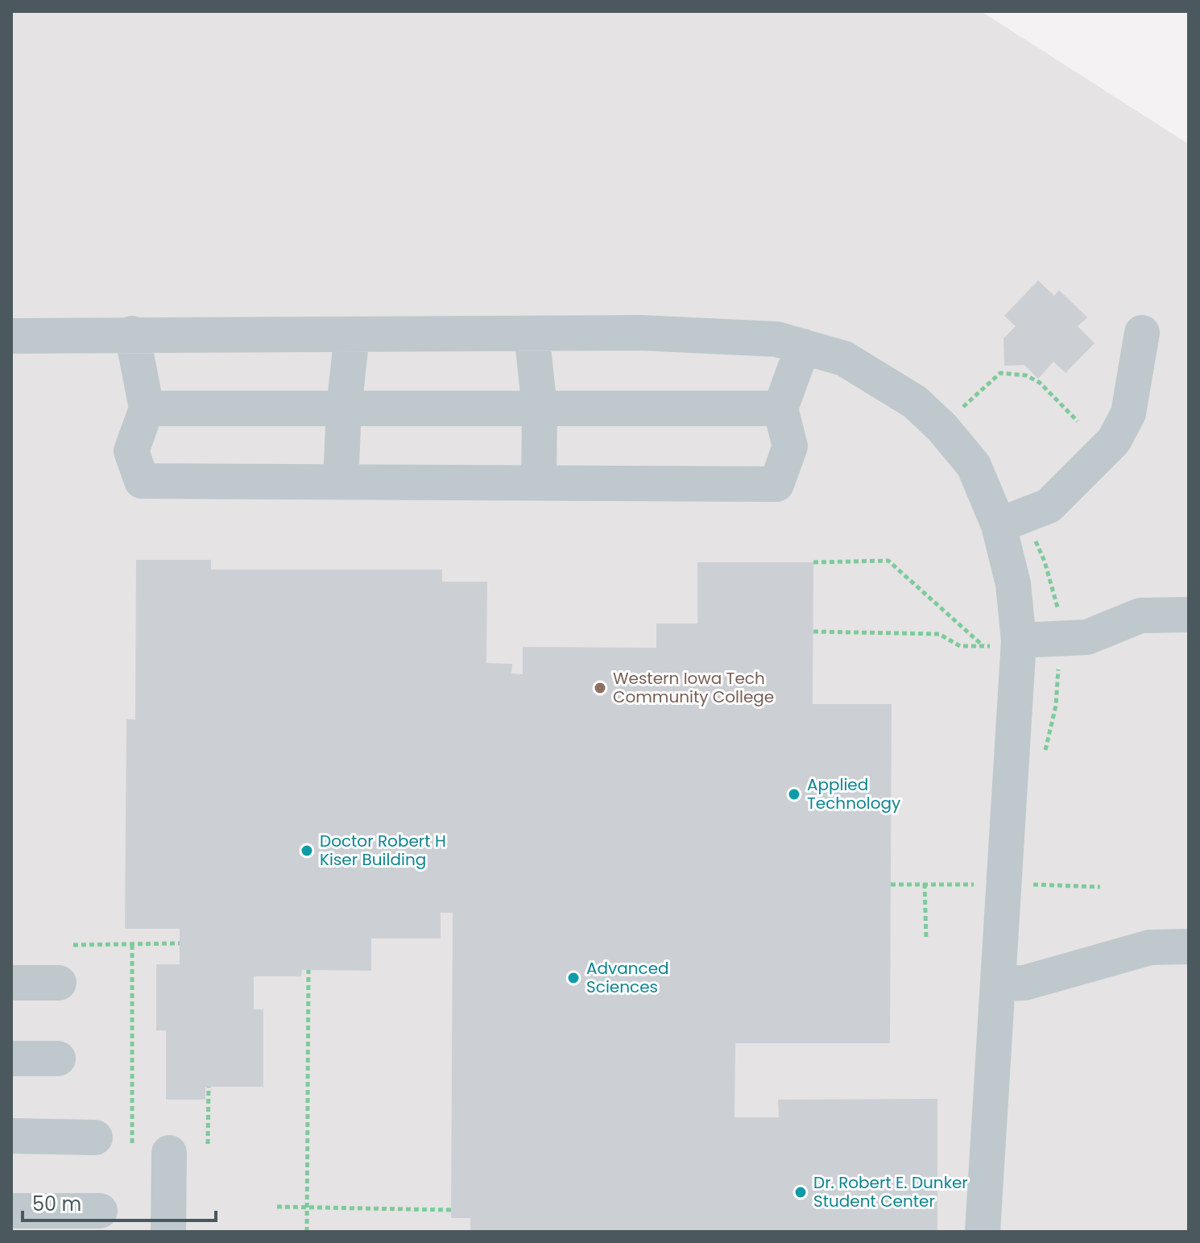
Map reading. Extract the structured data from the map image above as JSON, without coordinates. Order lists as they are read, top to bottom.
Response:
{
  "places": [
    "Western Iowa Tech Community College",
    "Applied Technology",
    "Doctor Robert H Kiser Building",
    "Advanced Sciences",
    "Dr. Robert E. Dunker Student Center"
  ],
  "scale_bar": "50 m"
}
